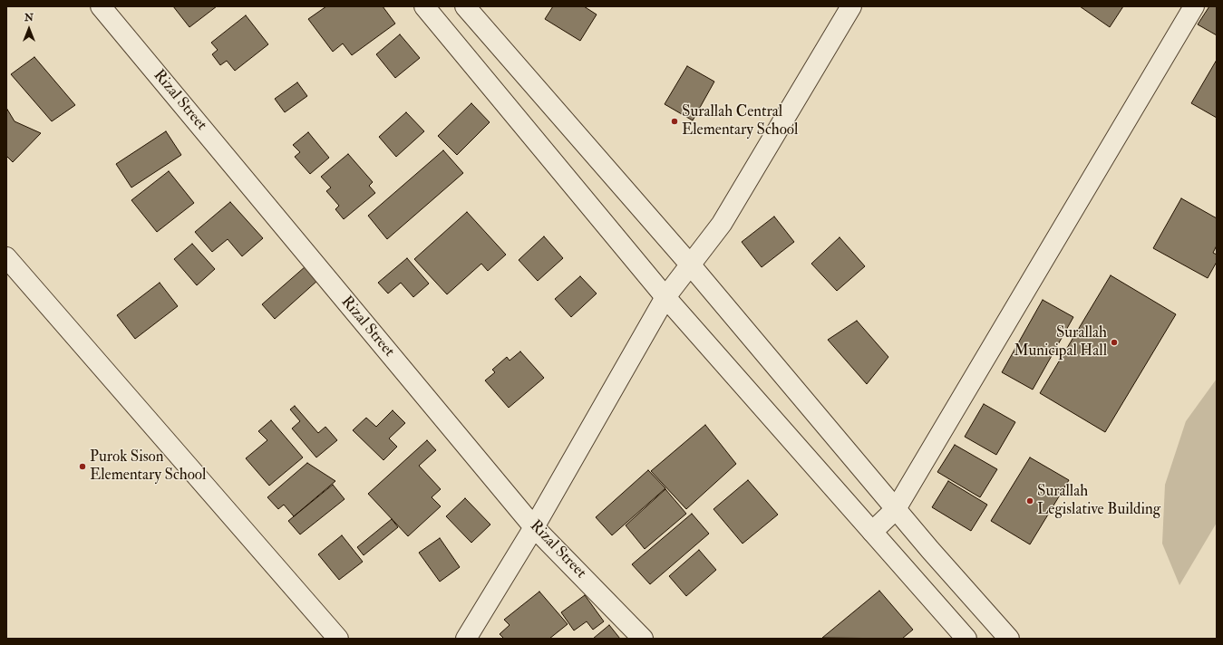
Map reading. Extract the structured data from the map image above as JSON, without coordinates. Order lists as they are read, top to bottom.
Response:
{
  "streets": {
    "street": ["Rizal Street"]
  },
  "places": [
    "Surallah Central Elementary School",
    "Surallah Municipal Hall",
    "Purok Sison Elementary School",
    "Surallah Legislative Building"
  ],
  "north": "top"
}
